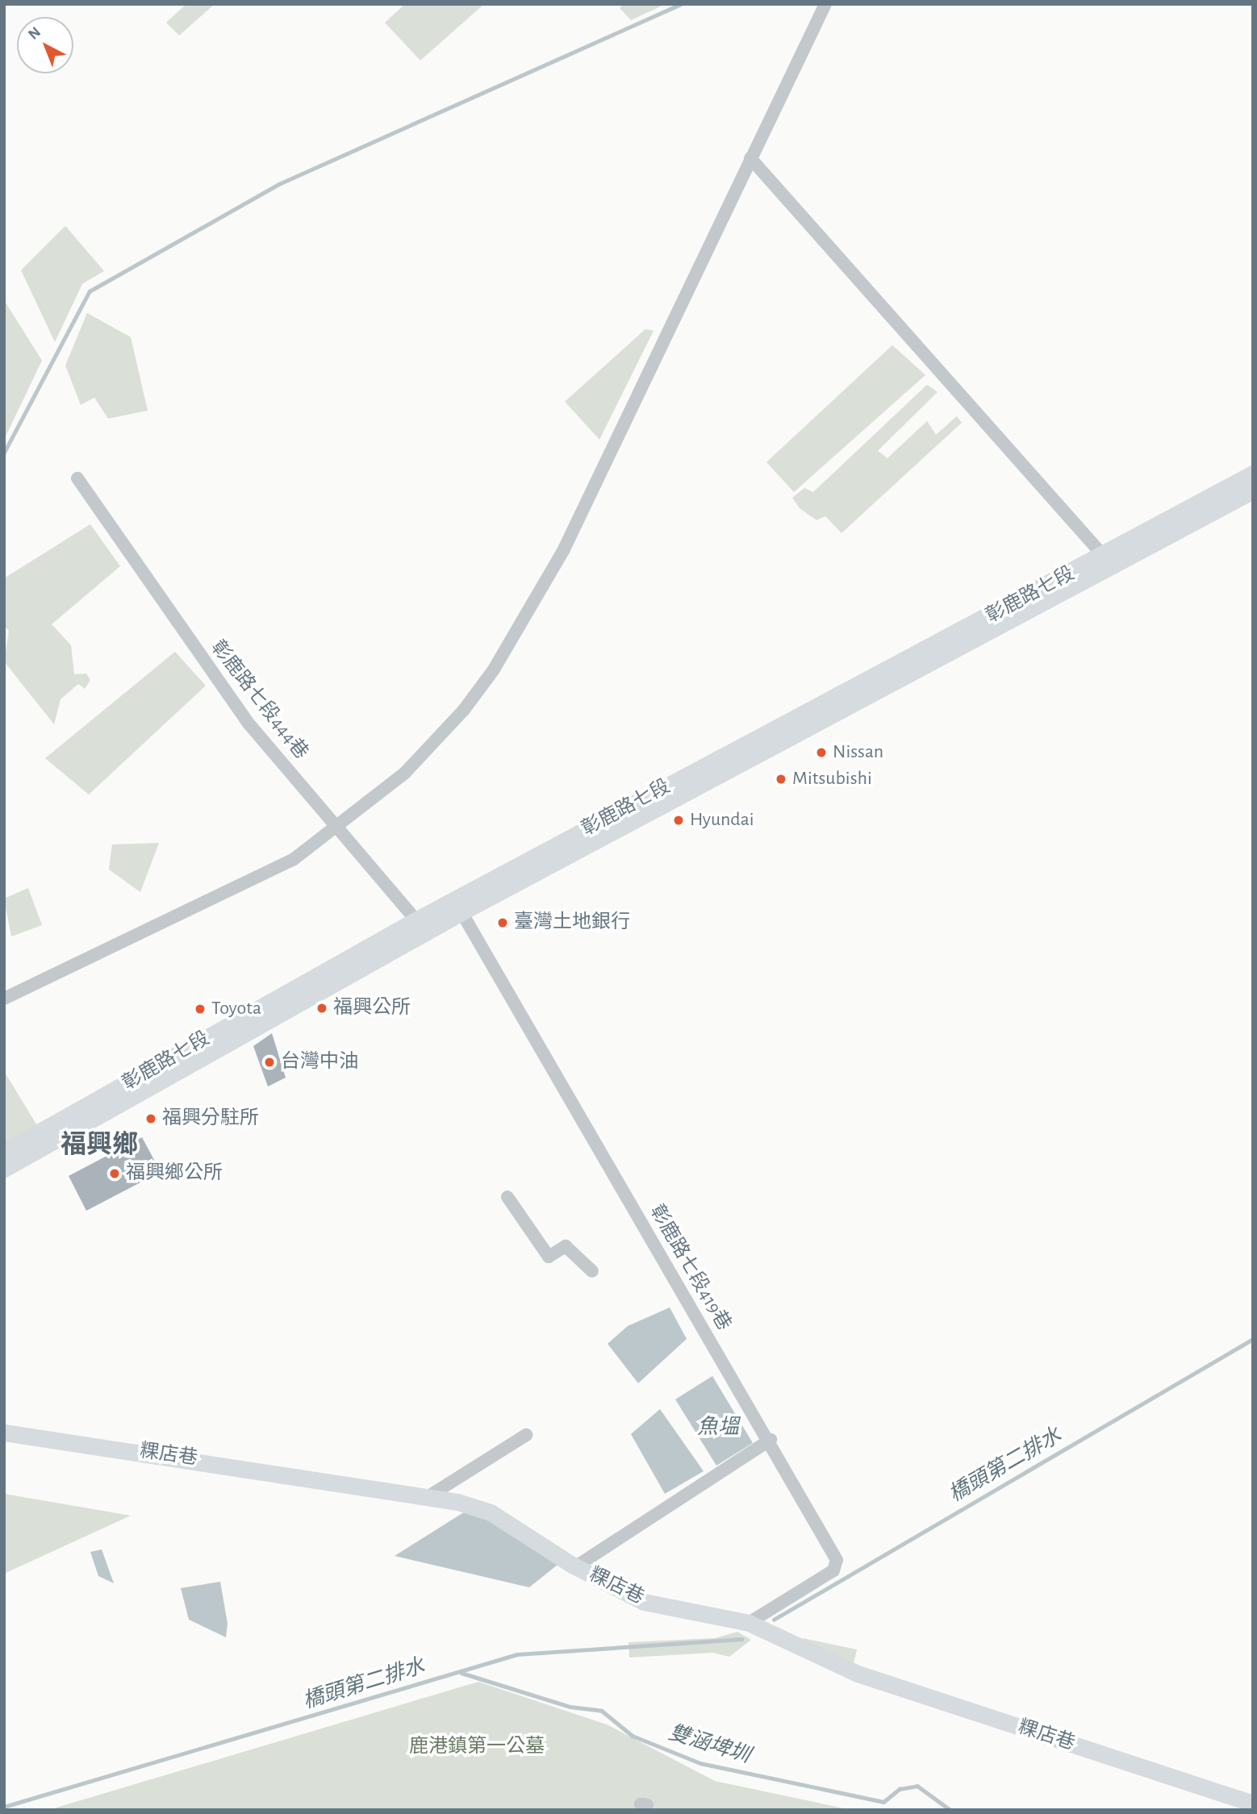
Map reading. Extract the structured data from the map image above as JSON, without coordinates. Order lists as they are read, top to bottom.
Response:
{
  "streets": {
    "main road": ["彰鹿路七段", "粿店巷"],
    "street": ["彰鹿路七段444巷", "彰鹿路七段419巷"]
  },
  "crossings": [
    ["彰鹿路七段", "彰鹿路七段444巷"],
    ["彰鹿路七段", "彰鹿路七段419巷"],
    ["彰鹿路七段419巷", "粿店巷"]
  ],
  "districts": ["福興鄉"],
  "water": ["魚塭", "橋頭第二排水", "雙涵埤圳"],
  "parks": ["鹿港鎮第一公墓"],
  "places": [
    "Nissan",
    "Mitsubishi",
    "Hyundai",
    "臺灣土地銀行",
    "福興公所",
    "Toyota",
    "台灣中油",
    "福興分駐所",
    "福興鄉公所"
  ],
  "north": "top left"
}
